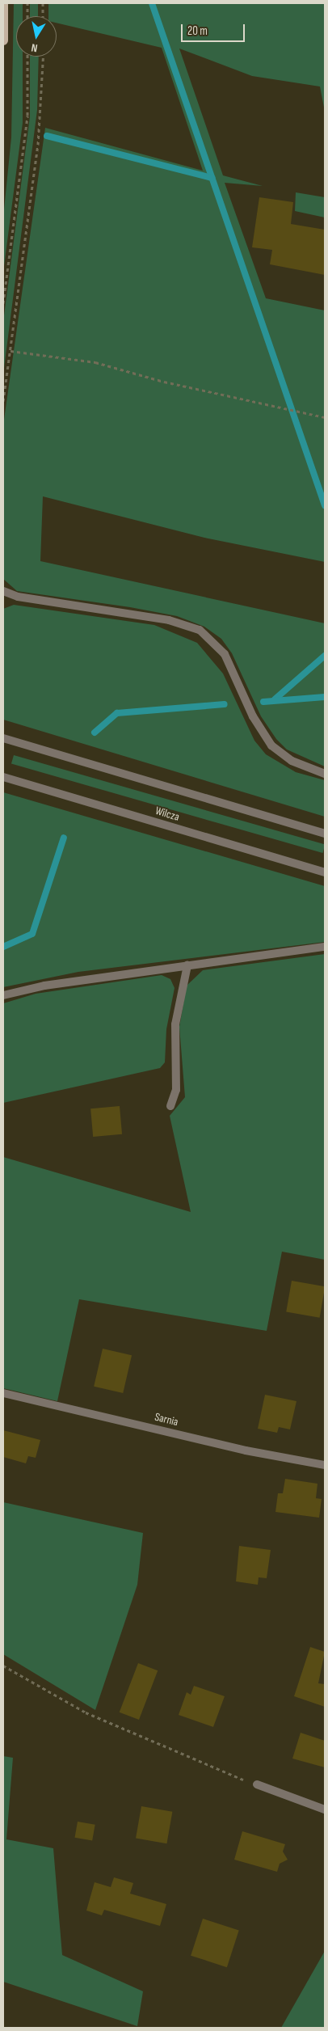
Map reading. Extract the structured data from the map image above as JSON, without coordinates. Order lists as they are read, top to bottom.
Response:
{
  "streets": {
    "street": ["Wilcza", "Sarnia"]
  },
  "scale_bar": "20 m",
  "north": "bottom"
}
